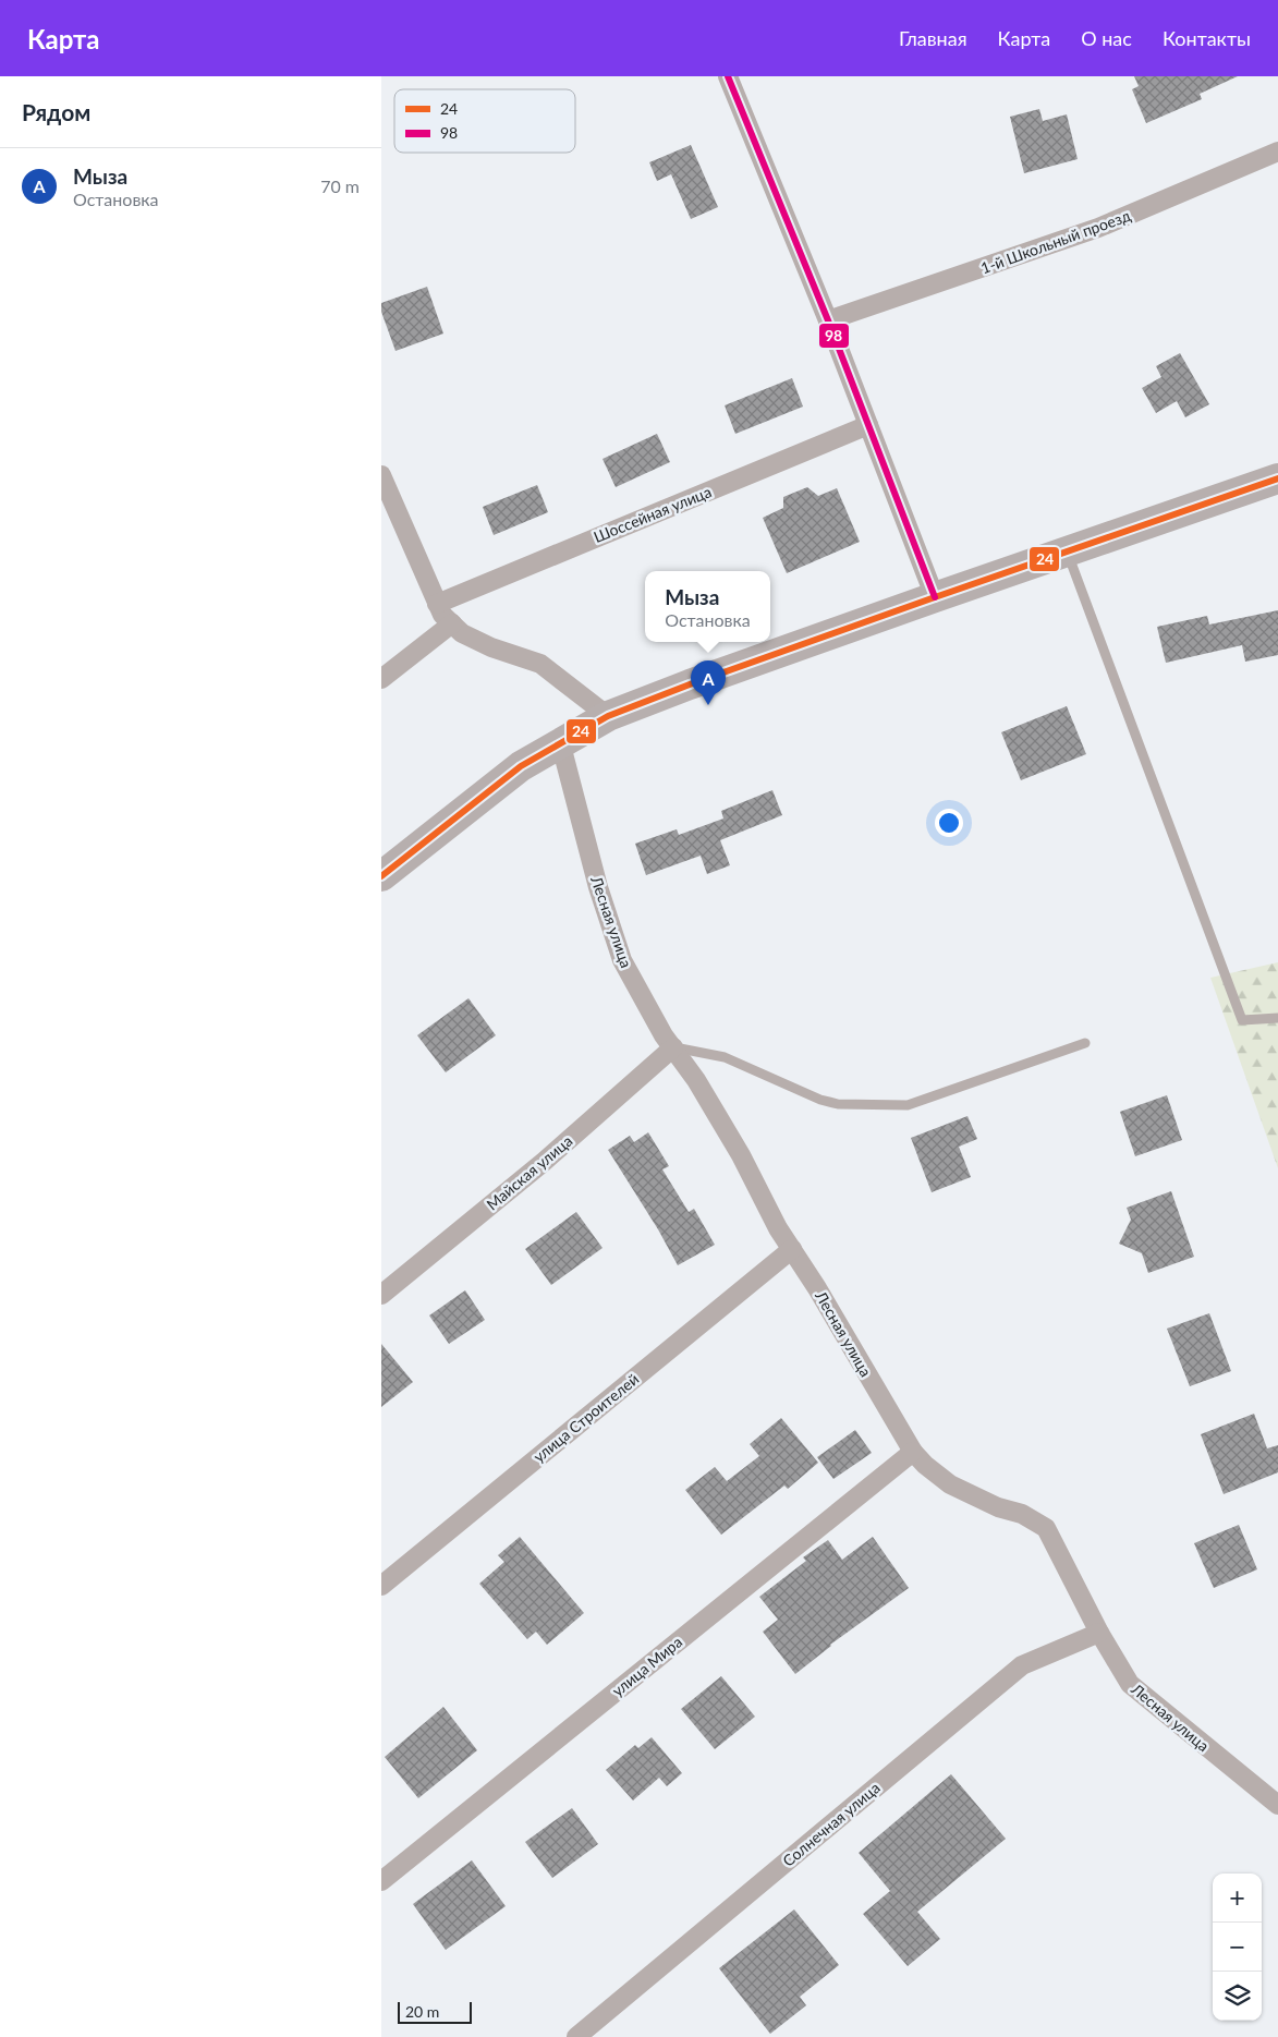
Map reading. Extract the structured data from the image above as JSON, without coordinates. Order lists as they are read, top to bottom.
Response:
{
  "streets": {
    "street": [
      "1-й Школьный проезд",
      "Шоссейная улица",
      "Лесная улица",
      "Майская улица",
      "улица Строителей",
      "улица Мира",
      "Солнечная улица"
    ]
  },
  "crossings": [
    ["Лесная улица", "Майская улица"],
    ["Лесная улица", "улица Строителей"],
    ["Лесная улица", "улица Мира"],
    ["Лесная улица", "Солнечная улица"]
  ],
  "lines": ["transit line 98", "transit line 24"],
  "legend": ["24", "98"],
  "scale_bar": "20 m",
  "page": {
    "header": "Карта",
    "nav": [
      "Главная",
      "Карта",
      "О нас",
      "Контакты"
    ],
    "heading": "Рядом",
    "list": [
      {
        "mark": "A",
        "name": "Мыза",
        "note": "Остановка",
        "value": "70 m"
      }
    ],
    "popup": ["Мыза", "Остановка"],
    "pins": "A",
    "map_buttons": ["+", "−"],
    "scale": "20 m"
  }
}
